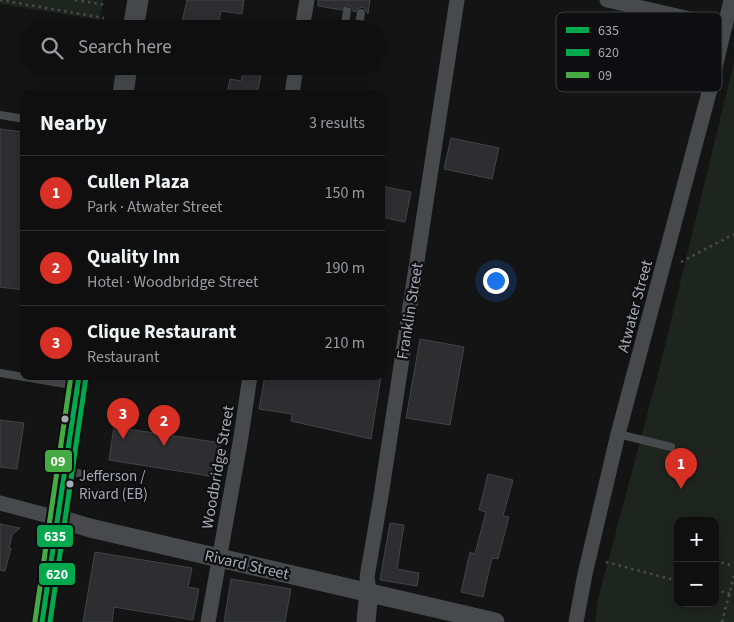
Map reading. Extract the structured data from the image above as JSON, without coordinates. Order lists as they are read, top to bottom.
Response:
{
  "streets": {
    "street": [
      "Atwater Street",
      "Franklin Street",
      "Woodbridge Street",
      "Rivard Street"
    ]
  },
  "crossings": [
    ["Franklin Street", "Rivard Street"],
    ["Woodbridge Street", "Rivard Street"]
  ],
  "places": ["Jefferson / Rivard (EB)"],
  "lines": ["transit line 635", "transit line 620", "transit line 09"],
  "legend": ["635", "620", "09"],
  "page": {
    "search": "Search here",
    "heading": ["Nearby", "3 results"],
    "list": [
      {
        "mark": "1",
        "name": "Cullen Plaza",
        "note": "Park · Atwater Street",
        "value": "150 m"
      },
      {
        "mark": "2",
        "name": "Quality Inn",
        "note": "Hotel · Woodbridge Street",
        "value": "190 m"
      },
      {
        "mark": "3",
        "name": "Clique Restaurant",
        "note": "Restaurant",
        "value": "210 m"
      }
    ],
    "pins": ["3", "2", "1"],
    "map_buttons": ["+", "−"]
  }
}
